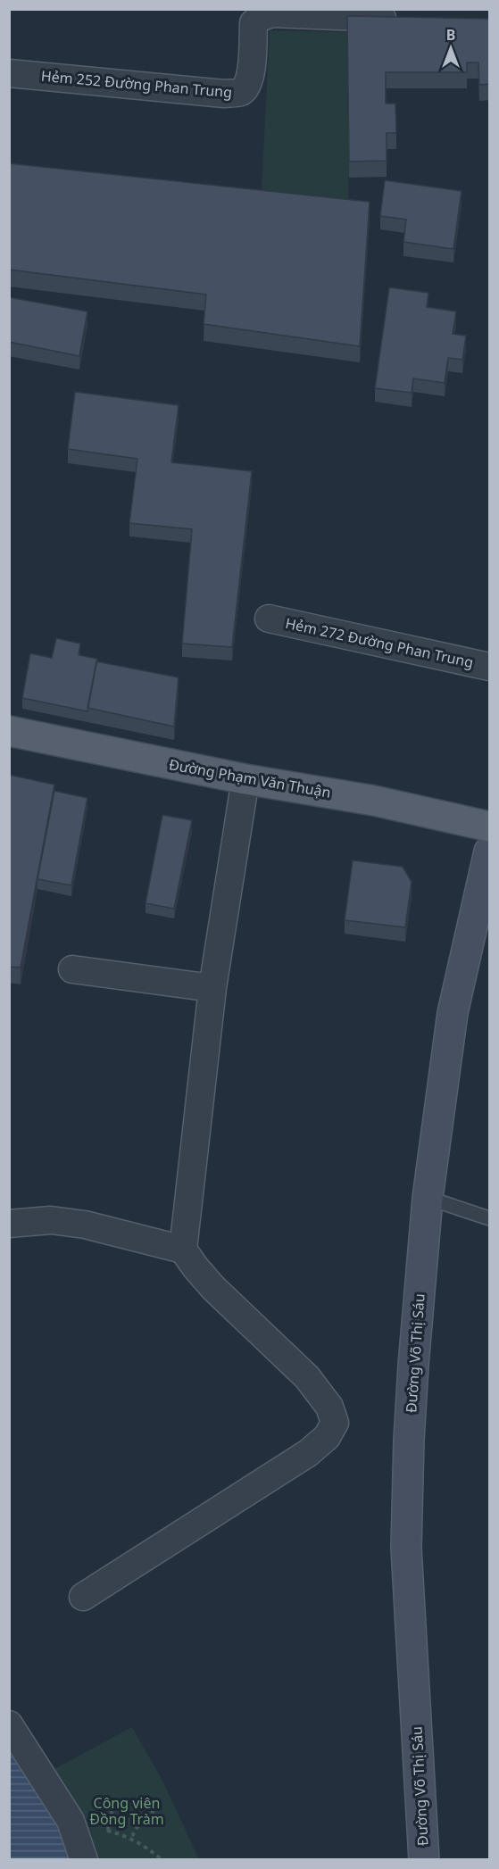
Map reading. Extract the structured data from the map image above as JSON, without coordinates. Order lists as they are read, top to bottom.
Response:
{
  "streets": {
    "main road": ["Đường Phạm Văn Thuận", "Đường Võ Thị Sáu"],
    "street": ["Hẻm 252 Đường Phan Trung", "Hẻm 272 Đường Phan Trung"]
  },
  "parks": ["Công viên Đồng Tràm"],
  "north": "top"
}
